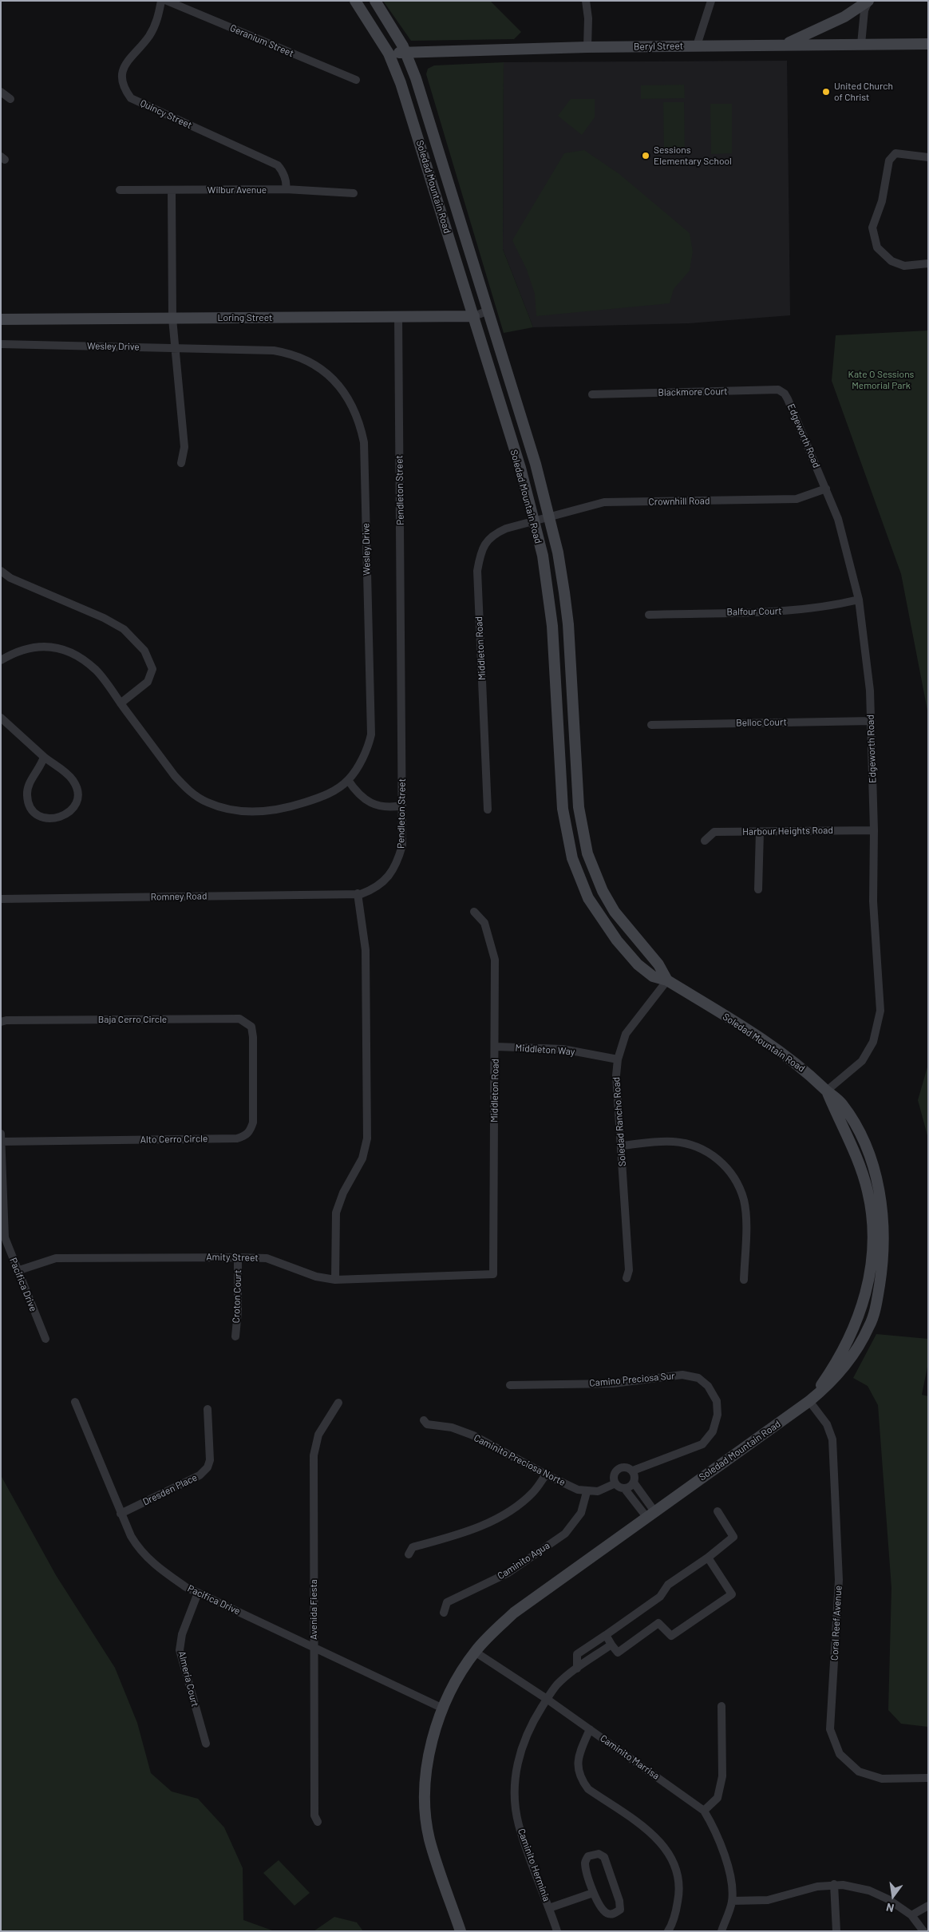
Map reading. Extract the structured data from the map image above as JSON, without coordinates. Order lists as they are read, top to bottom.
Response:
{
  "streets": {
    "main road": ["Beryl Street", "Soledad Mountain Road", "Loring Street"],
    "street": [
      "Geranium Street",
      "Quincy Street",
      "Wilbur Avenue",
      "Wesley Drive",
      "Blackmore Court",
      "Edgeworth Road",
      "Pendleton Street",
      "Crownhill Road",
      "Balfour Court",
      "Middleton Road",
      "Belloc Court",
      "Harbour Heights Road",
      "Romney Road",
      "Baja Cerro Circle",
      "Middleton Way",
      "Soledad Rancho Road",
      "Alto Cerro Circle",
      "Amity Street",
      "Pacifica Drive",
      "Croton Court",
      "Camino Preciosa Sur",
      "Caminito Preciosa Norte",
      "Dresden Place",
      "Caminito Agua",
      "Avenida Fiesta",
      "Coral Reef Avenue",
      "Almeria Court",
      "Caminito Marrisa",
      "Caminito Herminia"
    ]
  },
  "crossings": [
    ["Beryl Street", "Soledad Mountain Road"],
    ["Quincy Street", "Wilbur Avenue"],
    ["Soledad Mountain Road", "Loring Street"],
    ["Soledad Mountain Road", "Edgeworth Road"],
    ["Soledad Mountain Road", "Crownhill Road"],
    ["Soledad Mountain Road", "Middleton Road"],
    ["Soledad Mountain Road", "Soledad Rancho Road"],
    ["Soledad Mountain Road", "Pacifica Drive"],
    ["Soledad Mountain Road", "Coral Reef Avenue"],
    ["Soledad Mountain Road", "Caminito Marrisa"],
    ["Loring Street", "Pendleton Street"],
    ["Blackmore Court", "Edgeworth Road"],
    ["Edgeworth Road", "Crownhill Road"],
    ["Edgeworth Road", "Balfour Court"],
    ["Edgeworth Road", "Belloc Court"],
    ["Edgeworth Road", "Harbour Heights Road"],
    ["Pendleton Street", "Romney Road"],
    ["Crownhill Road", "Middleton Road"],
    ["Middleton Road", "Middleton Way"],
    ["Middleton Road", "Amity Street"],
    ["Baja Cerro Circle", "Alto Cerro Circle"],
    ["Middleton Way", "Soledad Rancho Road"],
    ["Alto Cerro Circle", "Pacifica Drive"],
    ["Amity Street", "Pacifica Drive"],
    ["Amity Street", "Croton Court"],
    ["Pacifica Drive", "Dresden Place"],
    ["Pacifica Drive", "Avenida Fiesta"],
    ["Pacifica Drive", "Almeria Court"],
    ["Caminito Preciosa Norte", "Caminito Agua"],
    ["Caminito Marrisa", "Caminito Herminia"]
  ],
  "parks": ["Kate O Sessions Memorial Park"],
  "places": ["United Church of Christ", "Sessions Elementary School"],
  "north": "bottom"
}
